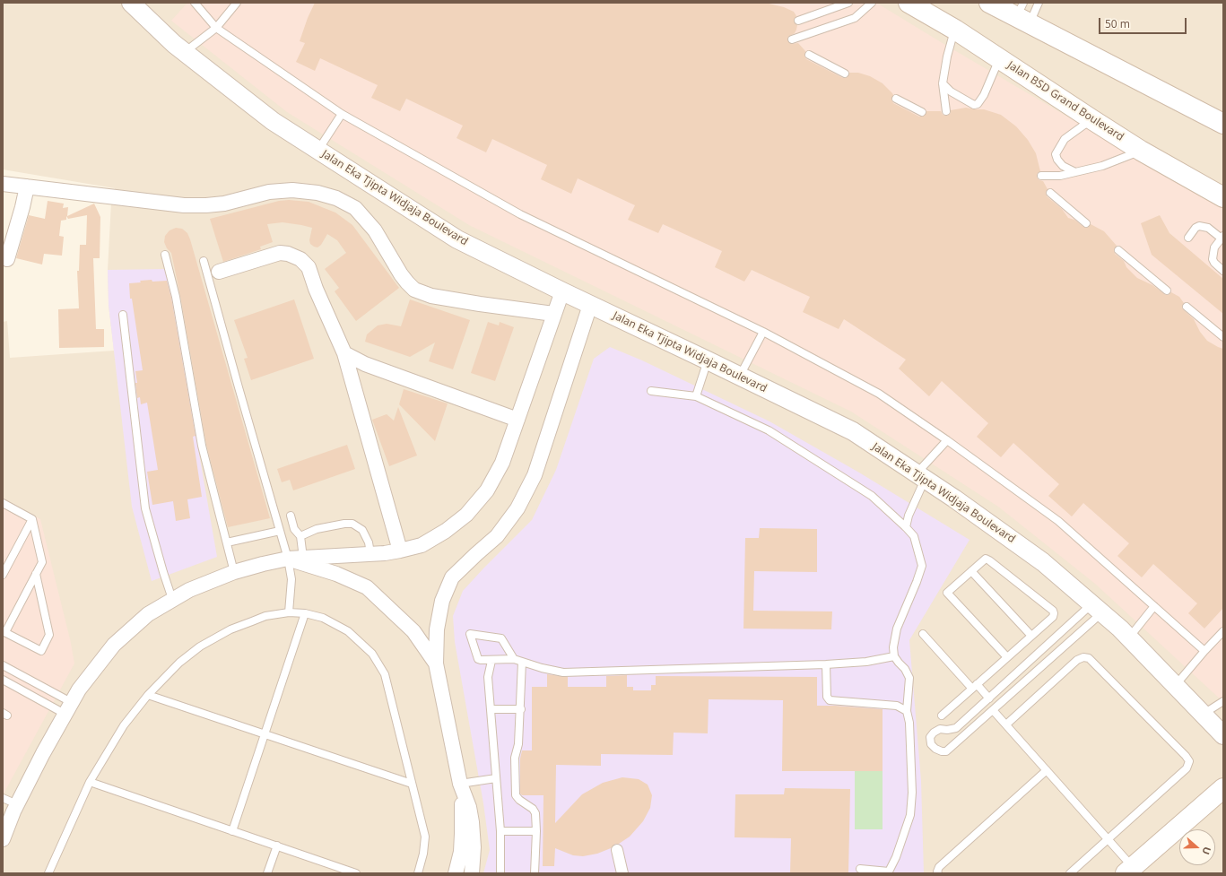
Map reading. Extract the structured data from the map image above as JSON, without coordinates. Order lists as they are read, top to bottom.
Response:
{
  "streets": {
    "main road": ["Jalan BSD Grand Boulevard"],
    "street": ["Jalan Eka Tjipta Widjaja Boulevard"]
  },
  "scale_bar": "50 m",
  "north": "right"
}
